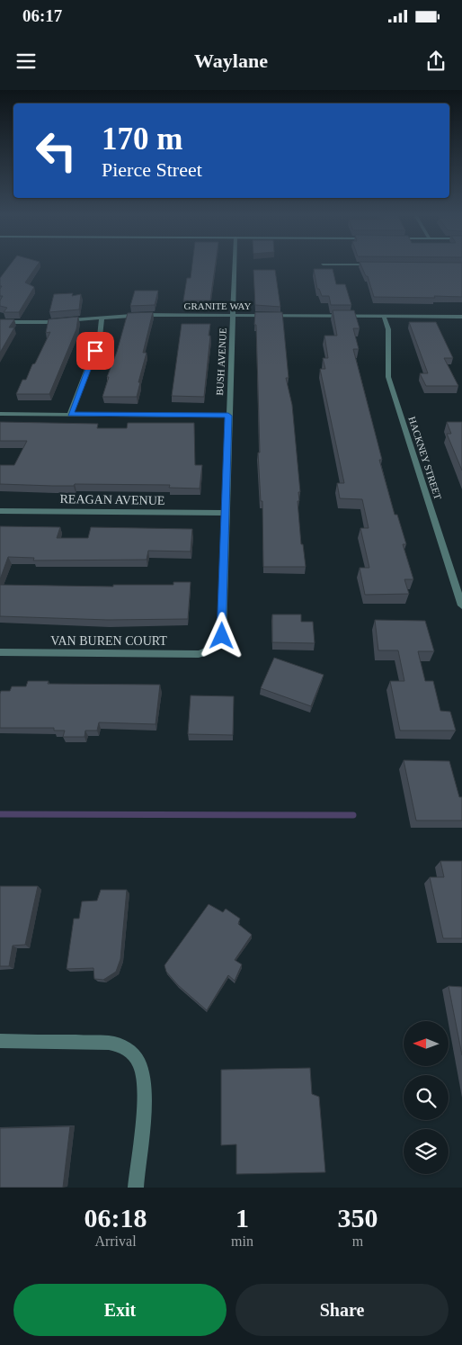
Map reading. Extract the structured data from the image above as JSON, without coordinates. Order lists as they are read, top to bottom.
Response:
{
  "streets": {
    "street": [
      "GRANITE WAY",
      "BUSH AVENUE",
      "HACKNEY STREET",
      "REAGAN AVENUE",
      "VAN BUREN COURT"
    ]
  },
  "crossings": [
    ["GRANITE WAY", "BUSH AVENUE"],
    ["GRANITE WAY", "HACKNEY STREET"],
    ["BUSH AVENUE", "REAGAN AVENUE"],
    ["BUSH AVENUE", "VAN BUREN COURT"]
  ],
  "north": "left",
  "page": {
    "status": "06:17",
    "header": "Waylane",
    "turn": ["170 m", "Pierce Street"],
    "eta": [
      "06:18",
      "Arrival",
      "1",
      "min",
      "350",
      "m"
    ],
    "buttons": ["Exit", "Share"]
  }
}
